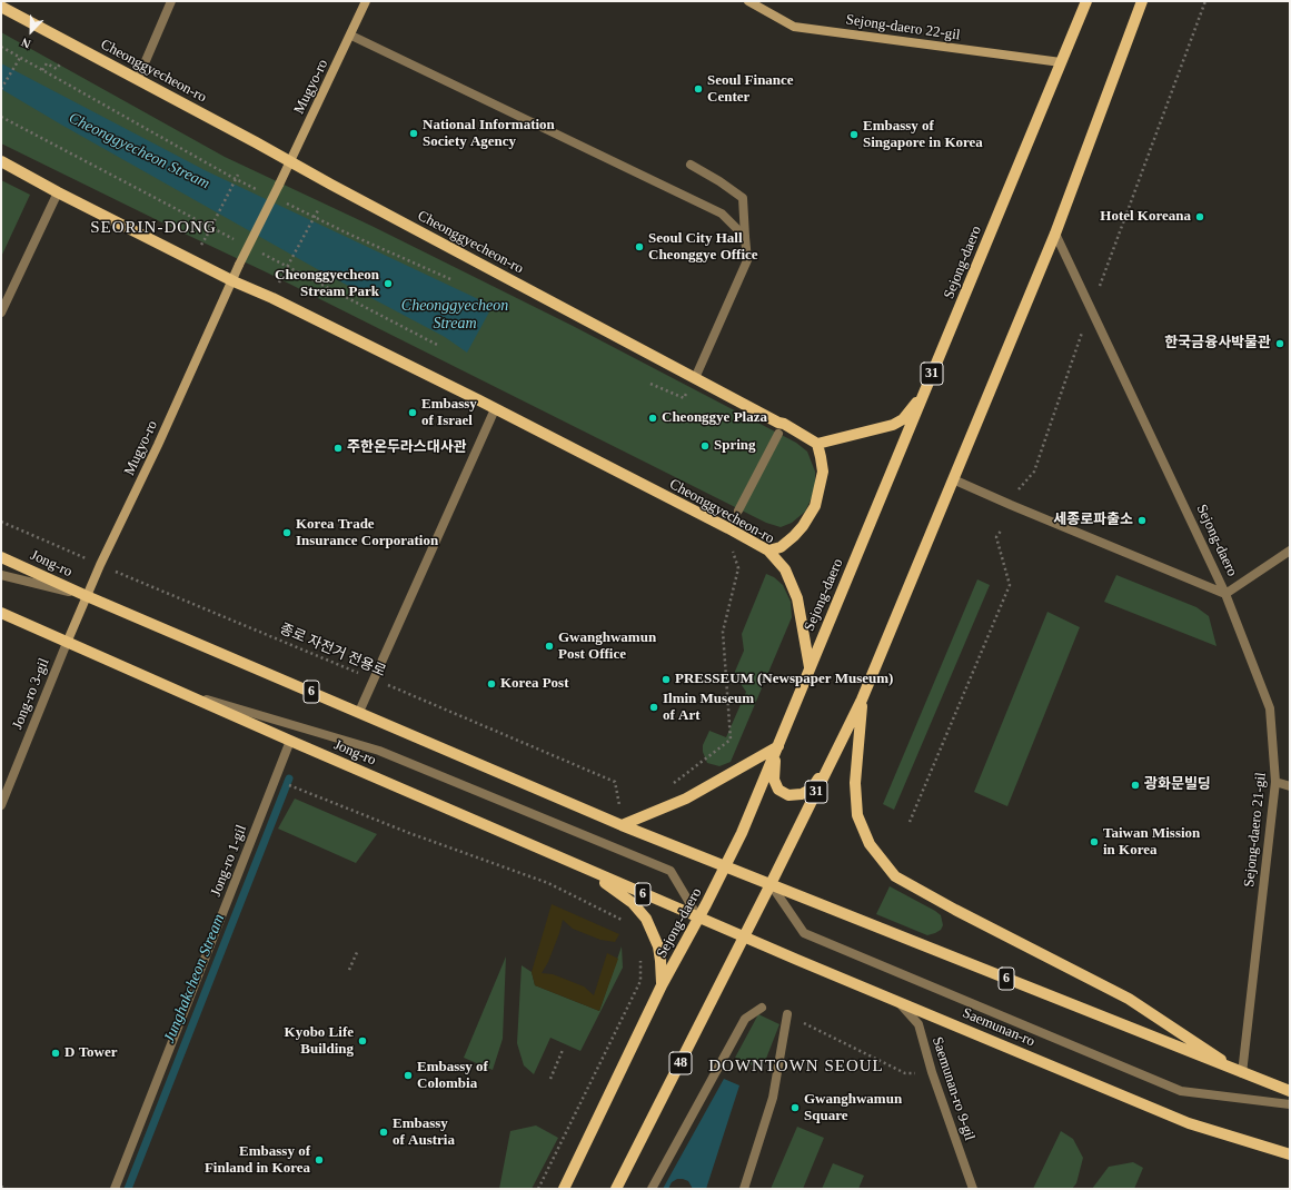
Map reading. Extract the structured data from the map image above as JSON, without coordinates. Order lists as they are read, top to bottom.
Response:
{
  "streets": {
    "main road": [
      "Sejong-daero 22-gil",
      "Cheonggyecheon-ro",
      "Mugyo-ro",
      "Sejong-daero",
      "31",
      "Jong-ro",
      "6",
      "Saemunan-ro",
      "48"
    ],
    "street": [
      "Jong-ro 3-gil",
      "Sejong-daero 21-gil",
      "Jong-ro 1-gil",
      "Saemunan-ro 9-gil"
    ],
    "path": ["종로 자전거 전용로"]
  },
  "crossings": [
    ["Sejong-daero 22-gil", "Sejong-daero"],
    ["Cheonggyecheon-ro", "Mugyo-ro"],
    ["Cheonggyecheon-ro", "Sejong-daero"],
    ["Mugyo-ro", "Jong-ro"],
    ["Mugyo-ro", "종로 자전거 전용로"],
    ["Mugyo-ro", "Jong-ro 3-gil"],
    ["Sejong-daero", "31"],
    ["Sejong-daero", "Jong-ro"],
    ["Sejong-daero", "6"],
    ["Sejong-daero", "Sejong-daero 21-gil"],
    ["Sejong-daero", "Saemunan-ro"],
    ["31", "6"],
    ["31", "Saemunan-ro"],
    ["31", "48"],
    ["Jong-ro", "종로 자전거 전용로"],
    ["Jong-ro", "6"],
    ["Jong-ro", "Jong-ro 3-gil"],
    ["Jong-ro", "Jong-ro 1-gil"],
    ["Jong-ro", "Saemunan-ro"],
    ["6", "Sejong-daero 21-gil"],
    ["Saemunan-ro", "48"],
    ["Saemunan-ro", "Saemunan-ro 9-gil"]
  ],
  "districts": ["SEORIN-DONG", "DOWNTOWN SEOUL"],
  "water": ["Cheonggyecheon Stream", "Junghakcheon Stream"],
  "places": [
    "Seoul Finance Center",
    "National Information Society Agency",
    "Embassy of Singapore in Korea",
    "Hotel Koreana",
    "Seoul City Hall Cheonggye Office",
    "Cheonggyecheon Stream Park",
    "한국금융사박물관",
    "Embassy of Israel",
    "Cheonggye Plaza",
    "Spring",
    "주한온두라스대사관",
    "세종로파출소",
    "Korea Trade Insurance Corporation",
    "Gwanghwamun Post Office",
    "PRESSEUM (Newspaper Museum)",
    "Korea Post",
    "Ilmin Museum of Art",
    "광화문빌딩",
    "Taiwan Mission in Korea",
    "Kyobo Life Building",
    "D Tower",
    "Embassy of Colombia",
    "Gwanghwamun Square",
    "Embassy of Austria",
    "Embassy of Finland in Korea"
  ],
  "north": "bottom left"
}
